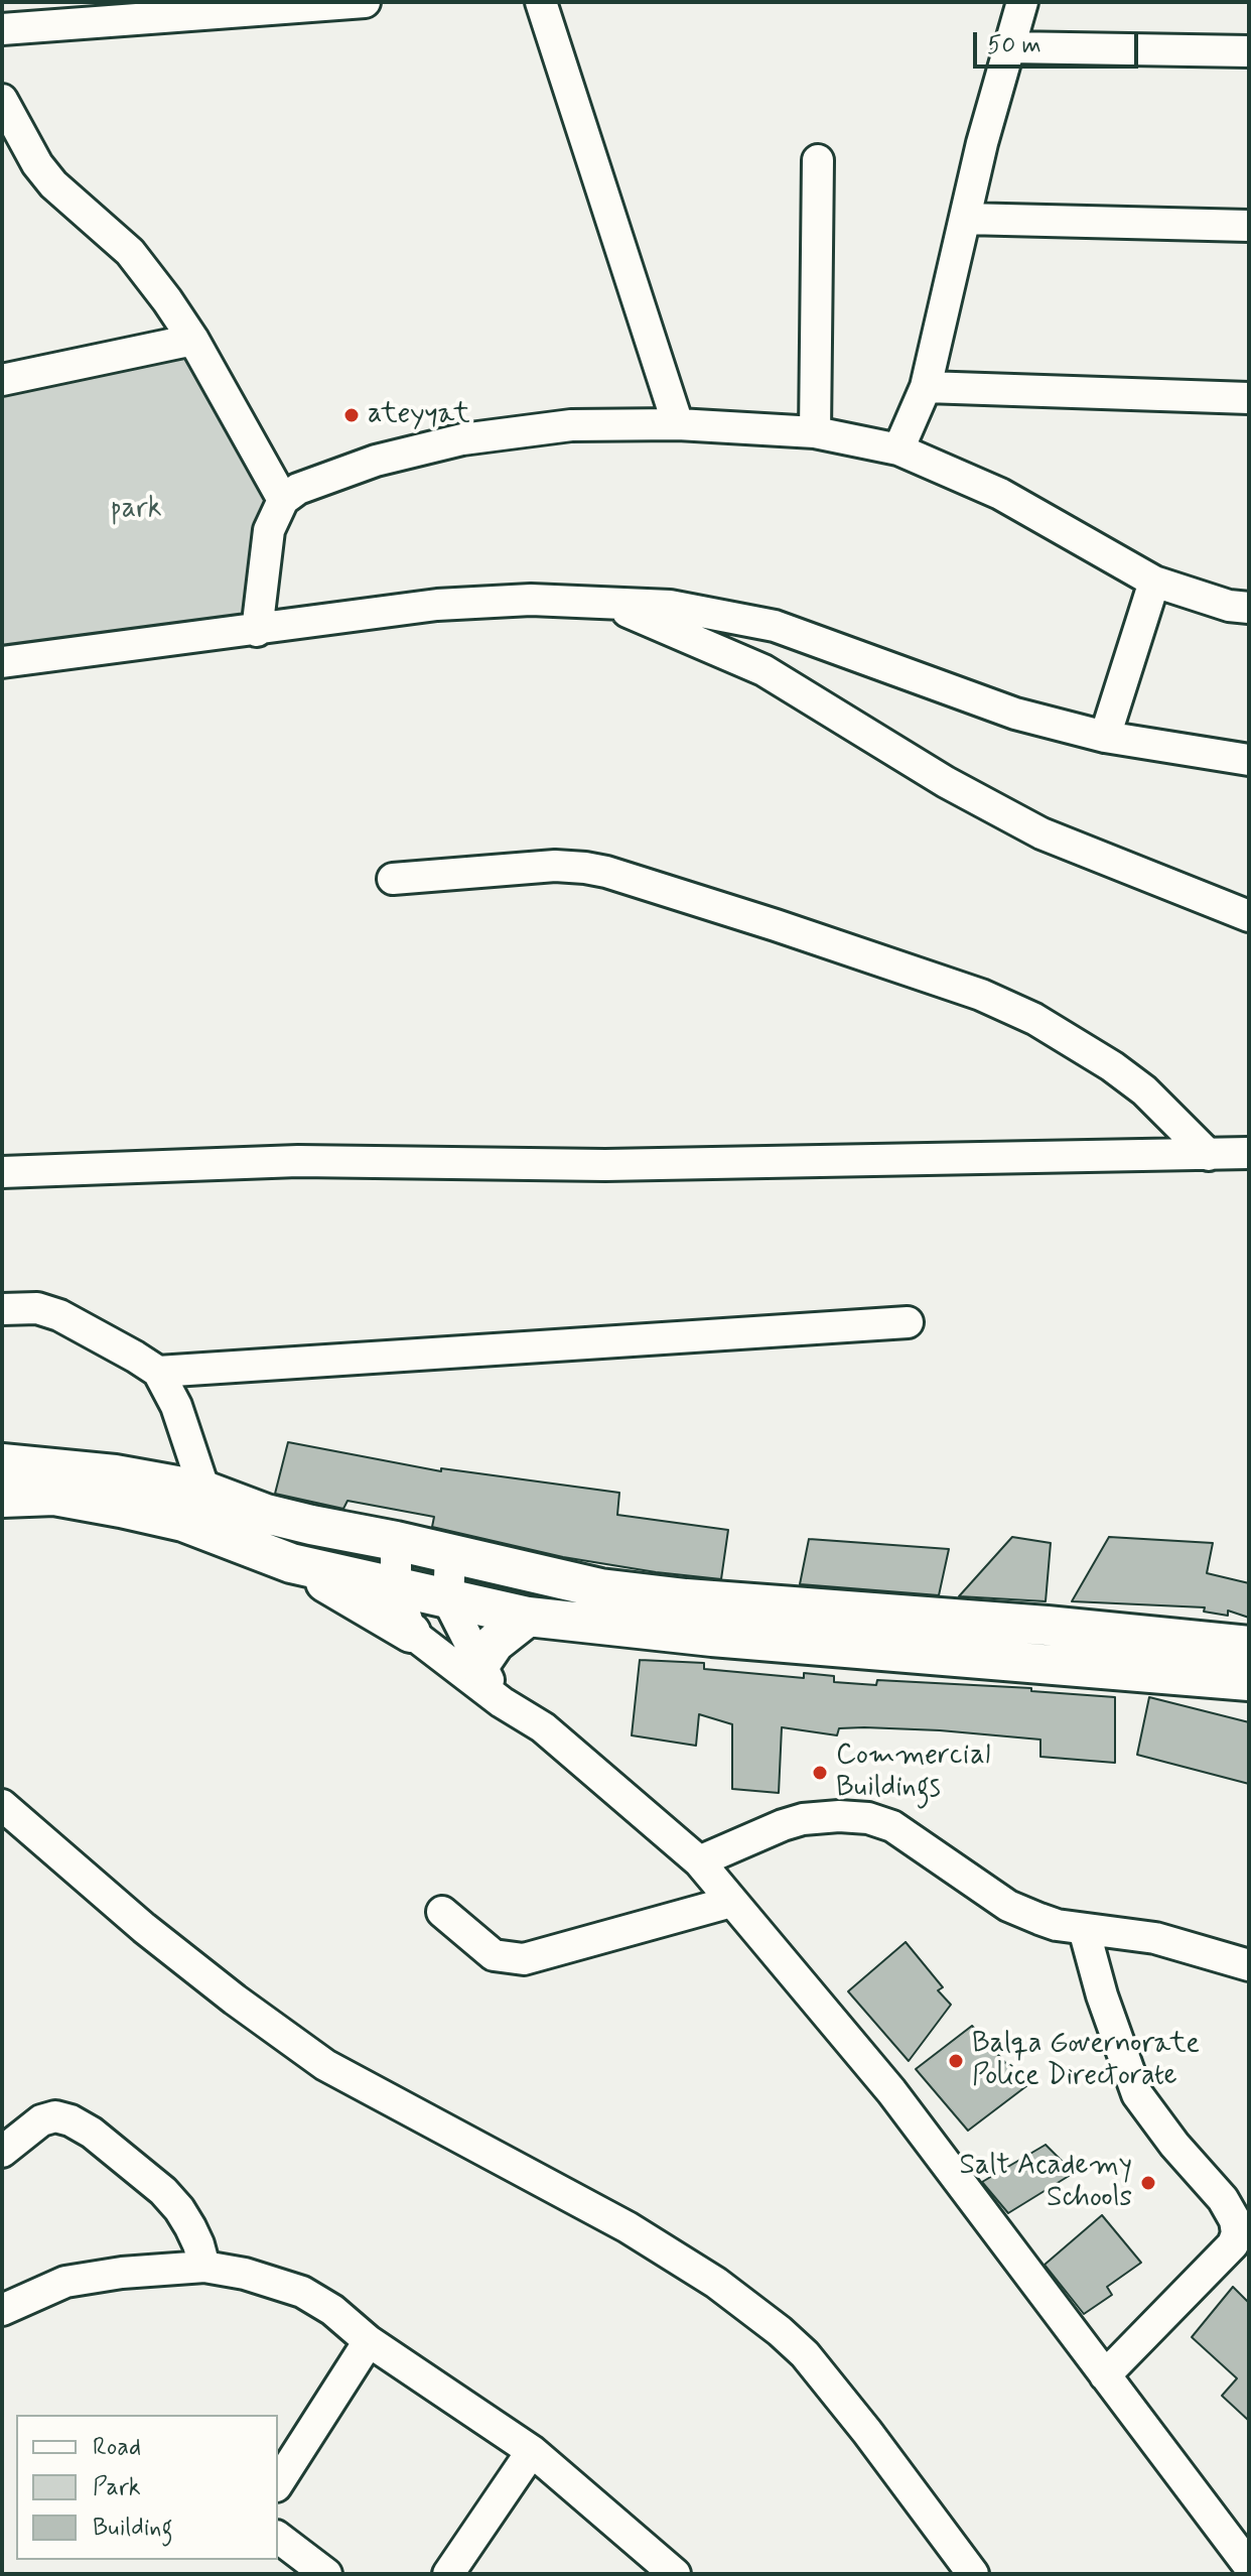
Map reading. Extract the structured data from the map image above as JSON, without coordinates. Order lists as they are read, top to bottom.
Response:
{
  "parks": ["park"],
  "places": [
    "ateyyat",
    "Commercial Buildings",
    "Balqa Governorate Police Directorate",
    "Salt Academy Schools"
  ],
  "legend": ["Road", "Park", "Building"],
  "scale_bar": "50 m"
}
